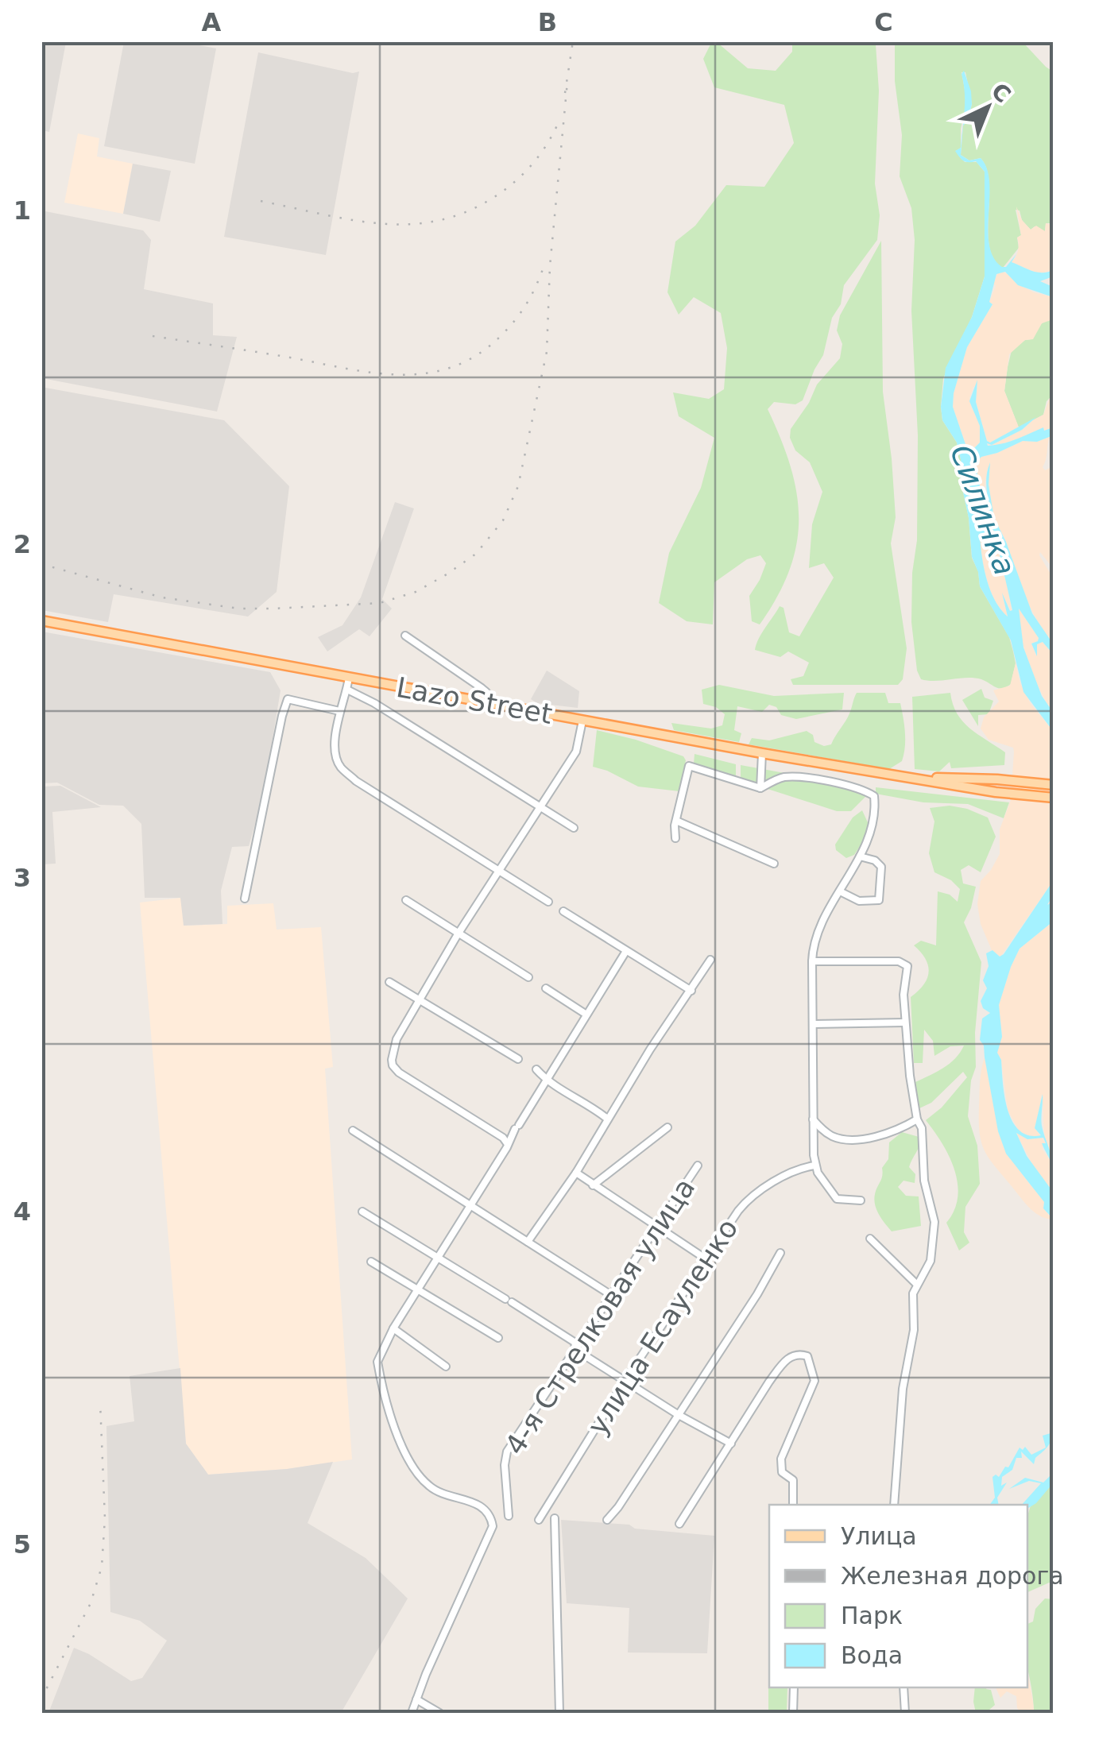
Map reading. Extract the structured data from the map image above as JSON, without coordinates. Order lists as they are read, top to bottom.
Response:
{
  "streets": {
    "main road": ["Lazo Street"],
    "street": ["4-я Стрелковая улица", "улица Есауленко"]
  },
  "water": ["Силинка"],
  "legend": [
    "Улица",
    "Железная дорога",
    "Парк",
    "Вода"
  ],
  "north": "top right",
  "grid": {
    "columns": ["A", "B", "C"],
    "rows": [
      "1",
      "2",
      "3",
      "4",
      "5"
    ]
  }
}
